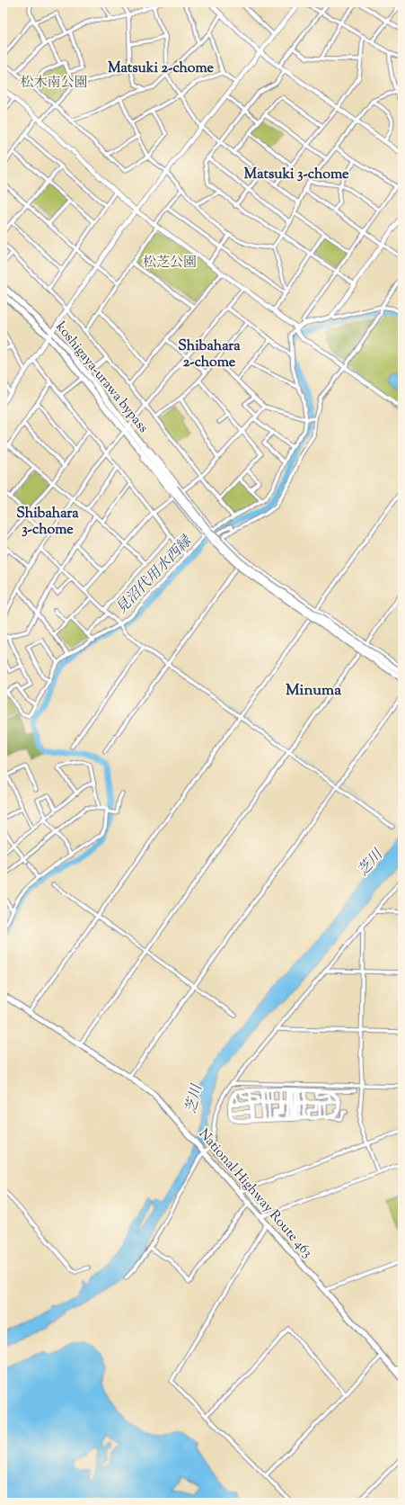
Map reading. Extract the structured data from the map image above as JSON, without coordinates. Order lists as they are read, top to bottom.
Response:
{
  "streets": {
    "highway": ["koshigaya-urawa bypass", "National Highway Route 463"]
  },
  "districts": [
    "Matsuki 2-chome",
    "Matsuki 3-chome",
    "Shibahara 2-chome",
    "Shibahara 3-chome",
    "Minuma"
  ],
  "water": ["見沼代用水西縁", "芝川"],
  "parks": ["松木南公園", "松芝公園"]
}
